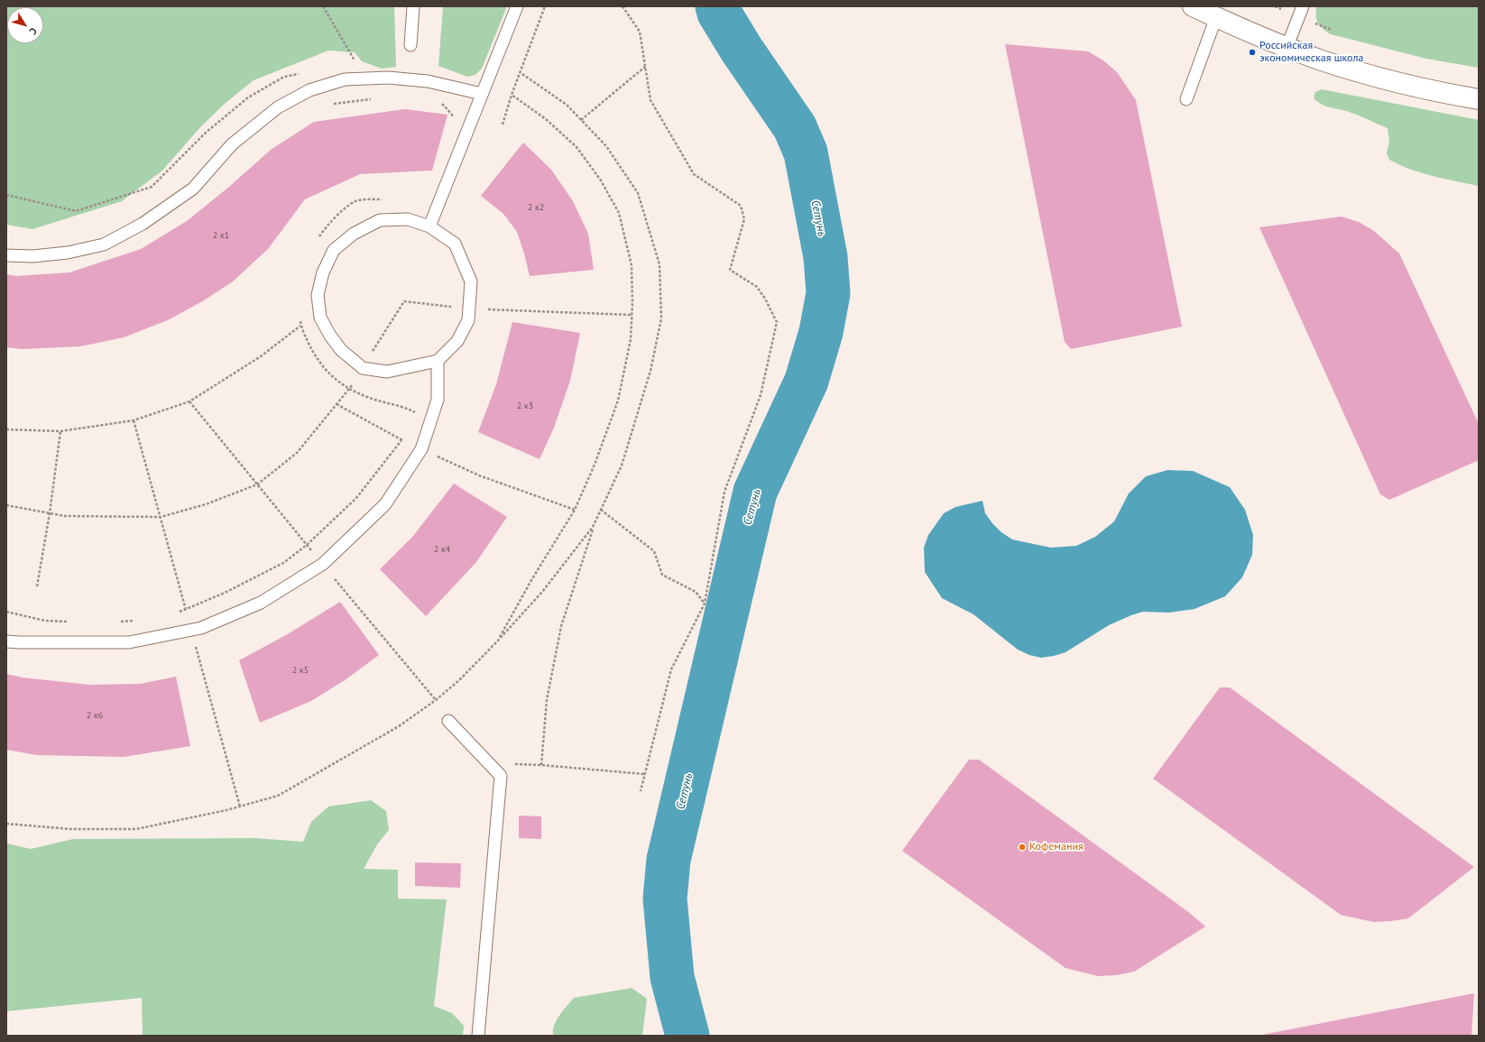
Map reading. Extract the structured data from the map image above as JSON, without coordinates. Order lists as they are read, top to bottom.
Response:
{
  "water": ["Сетунь"],
  "places": ["Российская экономическая школа", "Кофемания"],
  "house_numbers": [
    "2 к2",
    "2 к1",
    "2 к3",
    "2 к4",
    "2 к5",
    "2 к6"
  ],
  "north": "bottom right"
}
